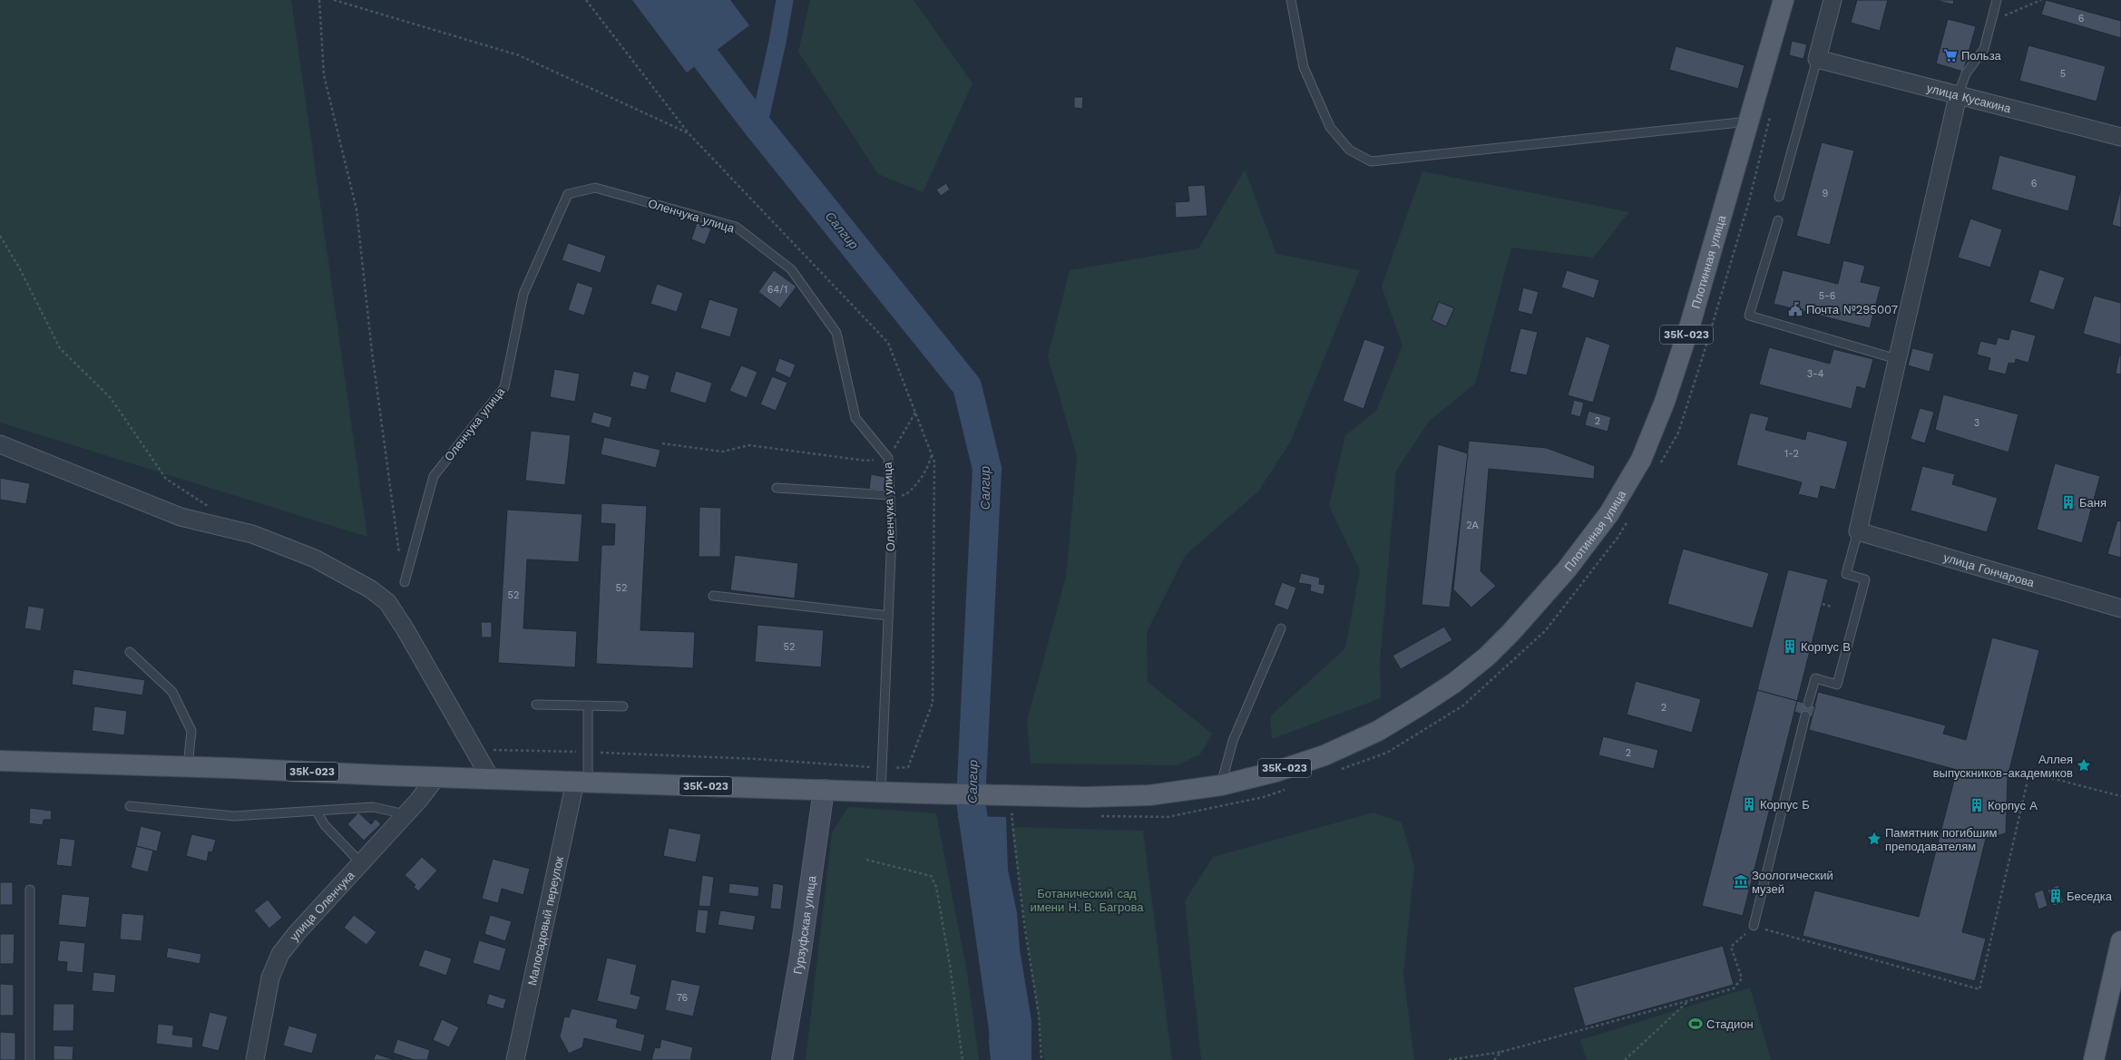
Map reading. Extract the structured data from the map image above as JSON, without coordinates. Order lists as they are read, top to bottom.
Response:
{
  "streets": {
    "main road": ["Плотинная улица", "35К-023", "Гурзуфская улица"],
    "street": [
      "улица Кусакина",
      "улица Гончарова",
      "улица Оленчука",
      "Малосадовый переулок"
    ],
    "lane": ["Оленчука улица"]
  },
  "crossings": [
    ["Оленчука улица", "35К-023"],
    ["Плотинная улица", "35К-023"],
    ["35К-023", "улица Оленчука"],
    ["35К-023", "Малосадовый переулок"],
    ["35К-023", "Гурзуфская улица"]
  ],
  "water": ["Салгир"],
  "parks": ["Ботанический сад имени Н. В. Багрова"],
  "places": {
    "supermarket": ["Польза"],
    "public building": ["Почта №295007"],
    "building": [
      "Баня",
      "Корпус В",
      "Корпус Б",
      "Корпус А",
      "Беседка"
    ],
    "place": ["Аллея выпускников-академиков", "Памятник погибшим преподавателям"],
    "museum": ["Зоологический музей"],
    "sports": ["Стадион"]
  },
  "house_numbers": [
    "6",
    "5",
    "6",
    "9",
    "64/1",
    "5-6",
    "3-4",
    "2",
    "3",
    "1-2",
    "2А",
    "52",
    "52",
    "52",
    "2",
    "2",
    "76"
  ]
}
